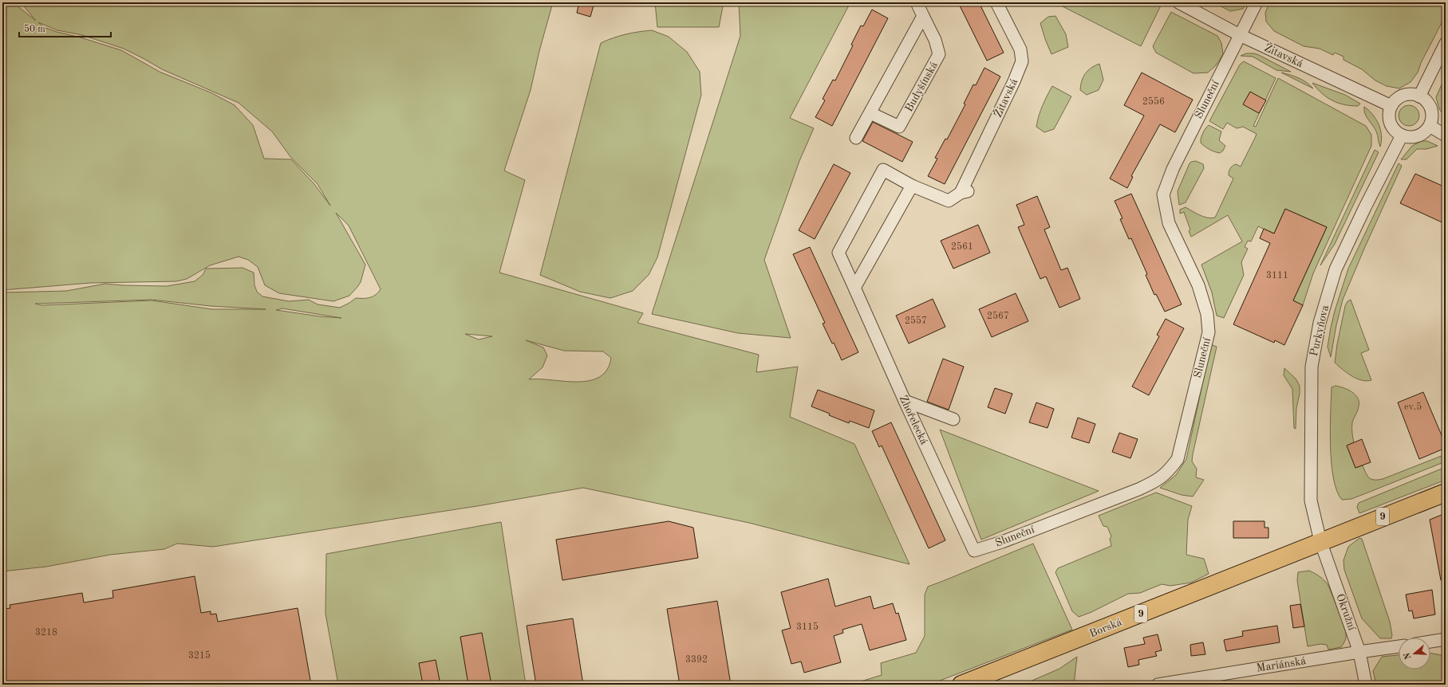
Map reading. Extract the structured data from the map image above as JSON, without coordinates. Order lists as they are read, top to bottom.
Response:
{
  "streets": {
    "main road": ["9", "Borská"],
    "street": [
      "Žitavská",
      "Budyšínská",
      "Sluneční",
      "Purkyňova",
      "Zhořelecká",
      "Okružní",
      "Mariánská"
    ]
  },
  "crossings": [
    ["Žitavská", "Sluneční"],
    ["Žitavská", "Purkyňova"],
    ["Žitavská", "Zhořelecká"],
    ["Sluneční", "Zhořelecká"],
    ["Purkyňova", "9"],
    ["Purkyňova", "Okružní"],
    ["Purkyňova", "Borská"],
    ["9", "Okružní"],
    ["9", "Borská"],
    ["Okružní", "Borská"],
    ["Okružní", "Mariánská"]
  ],
  "house_numbers": [
    "2556",
    "2561",
    "3111",
    "2567",
    "2557",
    "ev.5",
    "3115",
    "3218",
    "3215",
    "3392"
  ],
  "scale_bar": "50 m",
  "north": "left"
}
